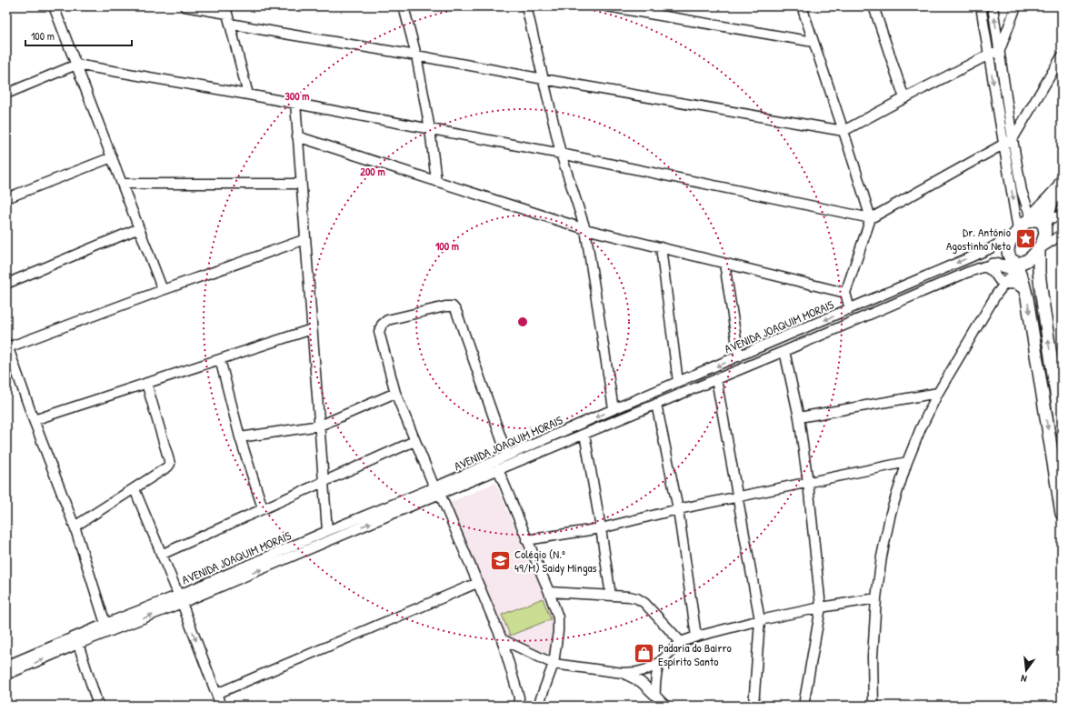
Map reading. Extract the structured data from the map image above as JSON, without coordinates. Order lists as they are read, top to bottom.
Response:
{
  "streets": {
    "street": ["AVENIDA JOAQUIM MORAIS"]
  },
  "places": {
    "place": ["Dr. António Agostinho Neto"],
    "school or university": ["Colégio (N.º 49/M) Saidy Mingas"],
    "shop": ["Padaria do Bairro Espírito Santo"]
  },
  "scale_bar": "100 m",
  "north": "bottom",
  "rings": ["300 m", "200 m", "100 m"]
}
